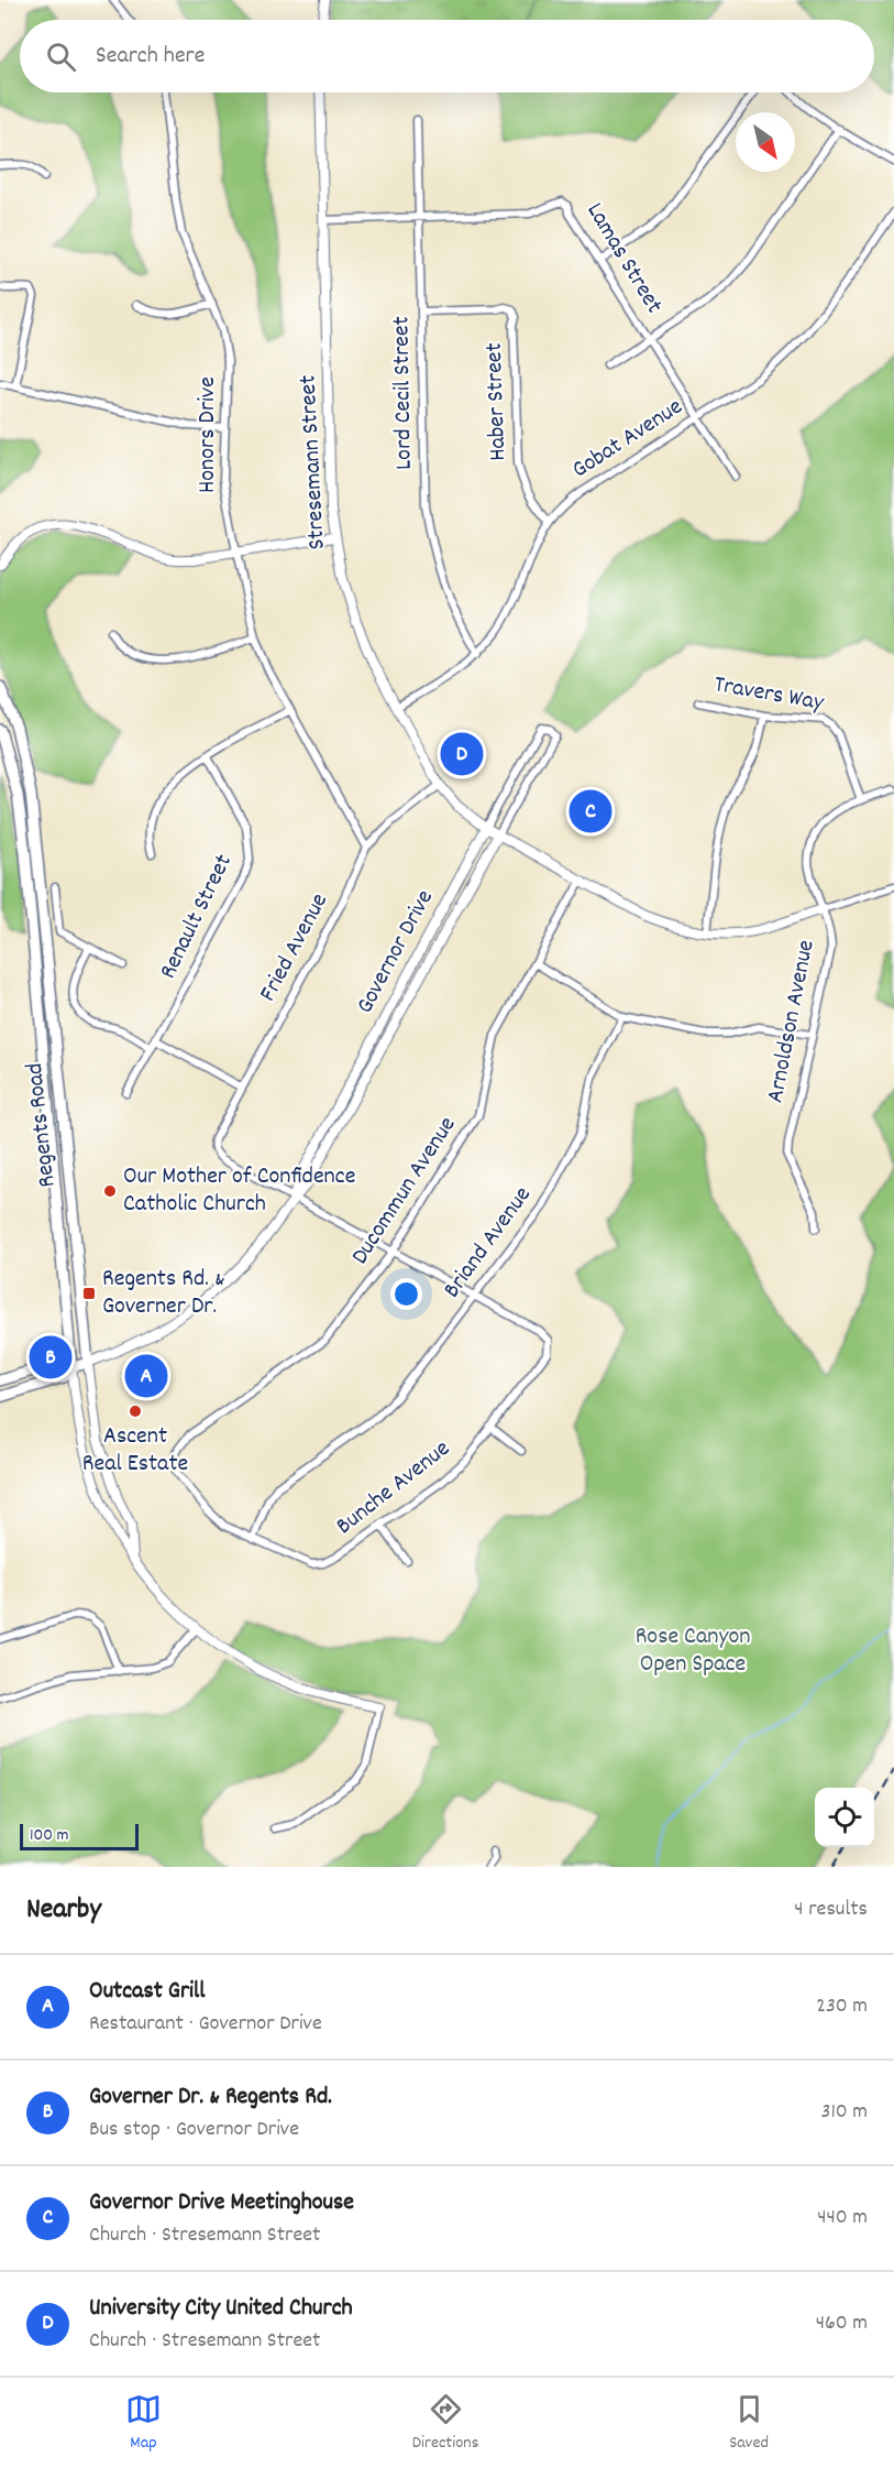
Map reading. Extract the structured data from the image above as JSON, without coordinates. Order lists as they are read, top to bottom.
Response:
{
  "streets": {
    "main road": ["Governor Drive", "Regents Road"],
    "street": [
      "Lamas Street",
      "Lord Cecil Street",
      "Haber Street",
      "Honors Drive",
      "Gobat Avenue",
      "Stresemann Street",
      "Travers Way",
      "Renault Street",
      "Fried Avenue",
      "Arnoldson Avenue",
      "Ducommun Avenue",
      "Briand Avenue",
      "Bunche Avenue"
    ]
  },
  "crossings": [
    ["Lamas Street", "Lord Cecil Street"],
    ["Lamas Street", "Gobat Avenue"],
    ["Lamas Street", "Stresemann Street"],
    ["Lord Cecil Street", "Haber Street"],
    ["Lord Cecil Street", "Gobat Avenue"],
    ["Haber Street", "Gobat Avenue"],
    ["Honors Drive", "Fried Avenue"],
    ["Gobat Avenue", "Stresemann Street"],
    ["Stresemann Street", "Fried Avenue"],
    ["Stresemann Street", "Governor Drive"],
    ["Stresemann Street", "Arnoldson Avenue"],
    ["Stresemann Street", "Ducommun Avenue"],
    ["Travers Way", "Arnoldson Avenue"],
    ["Fried Avenue", "Governor Drive"],
    ["Governor Drive", "Regents Road"],
    ["Ducommun Avenue", "Briand Avenue"],
    ["Ducommun Avenue", "Bunche Avenue"],
    ["Briand Avenue", "Bunche Avenue"]
  ],
  "parks": ["Rose Canyon Open Space"],
  "places": {
    "other": ["Our Mother of Confidence Catholic Church", "Ascent Real Estate"],
    "transit": ["Regents Rd. & Governer Dr."]
  },
  "scale_bar": "100 m",
  "north": "bottom right",
  "page": {
    "search": "Search here",
    "pins": [
      "D",
      "C",
      "B",
      "A"
    ],
    "scale": "100 m",
    "heading": ["Nearby", "4 results"],
    "list": [
      {
        "mark": "A",
        "name": "Outcast Grill",
        "note": "Restaurant · Governor Drive",
        "value": "230 m"
      },
      {
        "mark": "B",
        "name": "Governer Dr. & Regents Rd.",
        "note": "Bus stop · Governor Drive",
        "value": "310 m"
      },
      {
        "mark": "C",
        "name": "Governor Drive Meetinghouse",
        "note": "Church · Stresemann Street",
        "value": "440 m"
      },
      {
        "mark": "D",
        "name": "University City United Church",
        "note": "Church · Stresemann Street",
        "value": "460 m"
      }
    ],
    "nav": ["Map", "Directions", "Saved"]
  }
}
